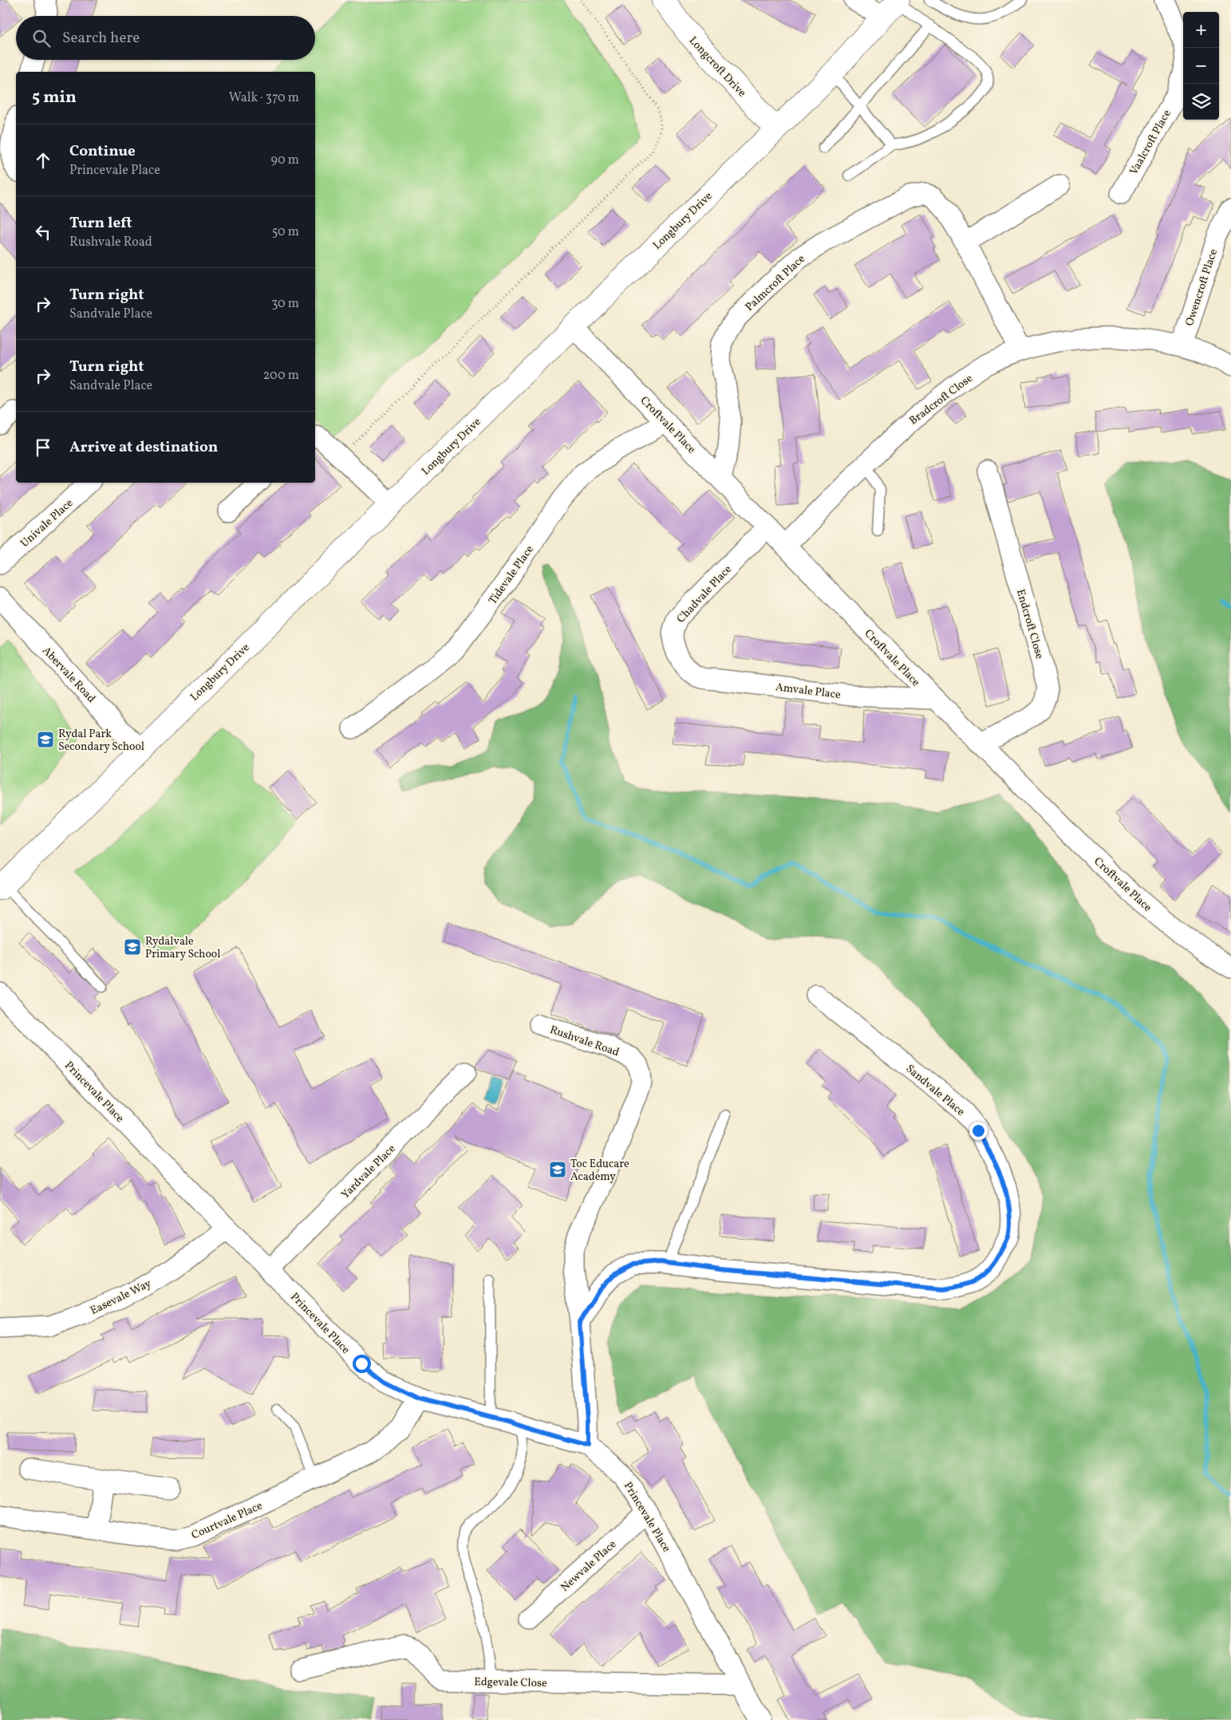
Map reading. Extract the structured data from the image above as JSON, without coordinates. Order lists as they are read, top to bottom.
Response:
{
  "streets": {
    "street": [
      "Longcroft Drive",
      "Vaalcroft Place",
      "Longbury Drive",
      "Palmcroft Place",
      "Owencroft Place",
      "Bradcroft Close",
      "Croftvale Place",
      "Univale Place",
      "Tidevale Place",
      "Chadvale Place",
      "Endcroft Close",
      "Abervale Road",
      "Amvale Place",
      "Rushvale Road",
      "Sandvale Place",
      "Princevale Place",
      "Yardvale Place",
      "Easevale Way",
      "Courtvale Place",
      "Newvale Place",
      "Edgevale Close"
    ]
  },
  "crossings": [
    ["Longcroft Drive", "Longbury Drive"],
    ["Longbury Drive", "Croftvale Place"],
    ["Longbury Drive", "Abervale Road"],
    ["Palmcroft Place", "Bradcroft Close"],
    ["Palmcroft Place", "Croftvale Place"],
    ["Owencroft Place", "Bradcroft Close"],
    ["Bradcroft Close", "Croftvale Place"],
    ["Croftvale Place", "Tidevale Place"],
    ["Croftvale Place", "Chadvale Place"],
    ["Croftvale Place", "Endcroft Close"],
    ["Croftvale Place", "Amvale Place"],
    ["Chadvale Place", "Amvale Place"],
    ["Rushvale Road", "Sandvale Place"],
    ["Rushvale Road", "Princevale Place"],
    ["Princevale Place", "Yardvale Place"],
    ["Princevale Place", "Easevale Way"],
    ["Princevale Place", "Courtvale Place"],
    ["Princevale Place", "Newvale Place"],
    ["Princevale Place", "Edgevale Close"]
  ],
  "places": {
    "school or university": ["Rydal Park Secondary School", "Rydalvale Primary School", "Toc Educare Academy"]
  },
  "page": {
    "map_buttons": ["+", "−"],
    "search": "Search here",
    "heading": ["5 min", "Walk · 370 m"],
    "list": [
      ["Continue", "Princevale Place", "90 m"],
      ["Turn left", "Rushvale Road", "50 m"],
      ["Turn right", "Sandvale Place", "30 m"],
      ["Turn right", "Sandvale Place", "200 m"],
      "Arrive at destination"
    ]
  }
}
